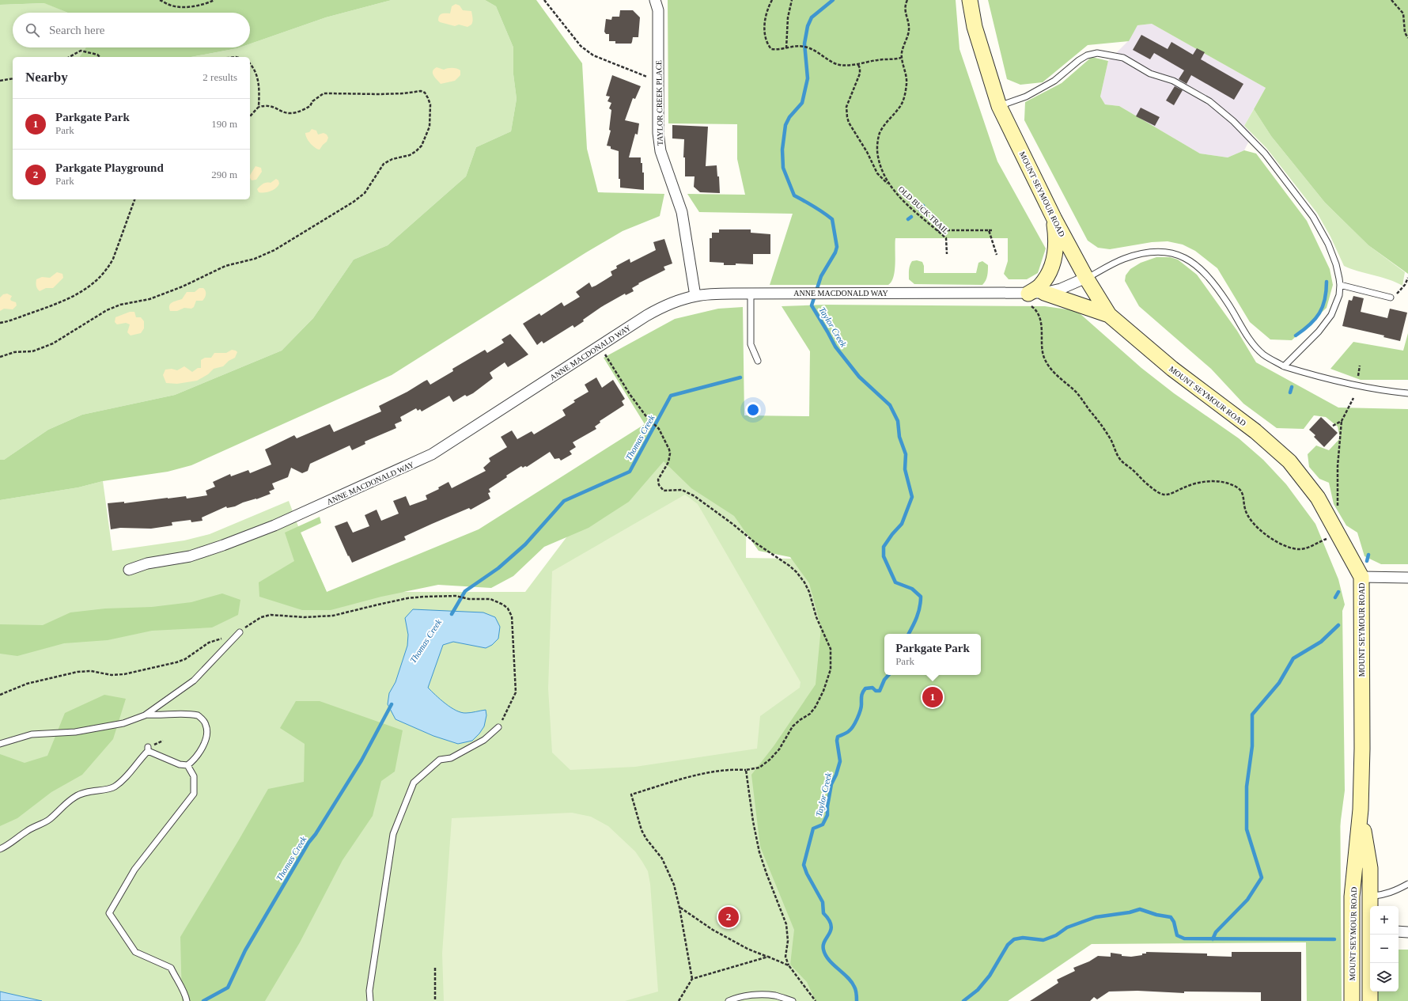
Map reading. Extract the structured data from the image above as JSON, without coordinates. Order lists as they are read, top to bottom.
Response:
{
  "streets": {
    "street": ["TAYLOR CREEK PLACE", "MOUNT SEYMOUR ROAD", "ANNE MACDONALD WAY"],
    "path": ["OLD BUCK TRAIL"]
  },
  "crossings": [
    ["TAYLOR CREEK PLACE", "ANNE MACDONALD WAY"],
    ["MOUNT SEYMOUR ROAD", "ANNE MACDONALD WAY"]
  ],
  "water": ["Taylor Creek", "Thomas Creek"],
  "page": {
    "search": "Search here",
    "heading": ["Nearby", "2 results"],
    "list": [
      {
        "mark": "1",
        "name": "Parkgate Park",
        "note": "Park",
        "value": "190 m"
      },
      {
        "mark": "2",
        "name": "Parkgate Playground",
        "note": "Park",
        "value": "290 m"
      }
    ],
    "popup": ["Parkgate Park", "Park"],
    "pins": ["1", "2"],
    "map_buttons": ["+", "−"]
  }
}
